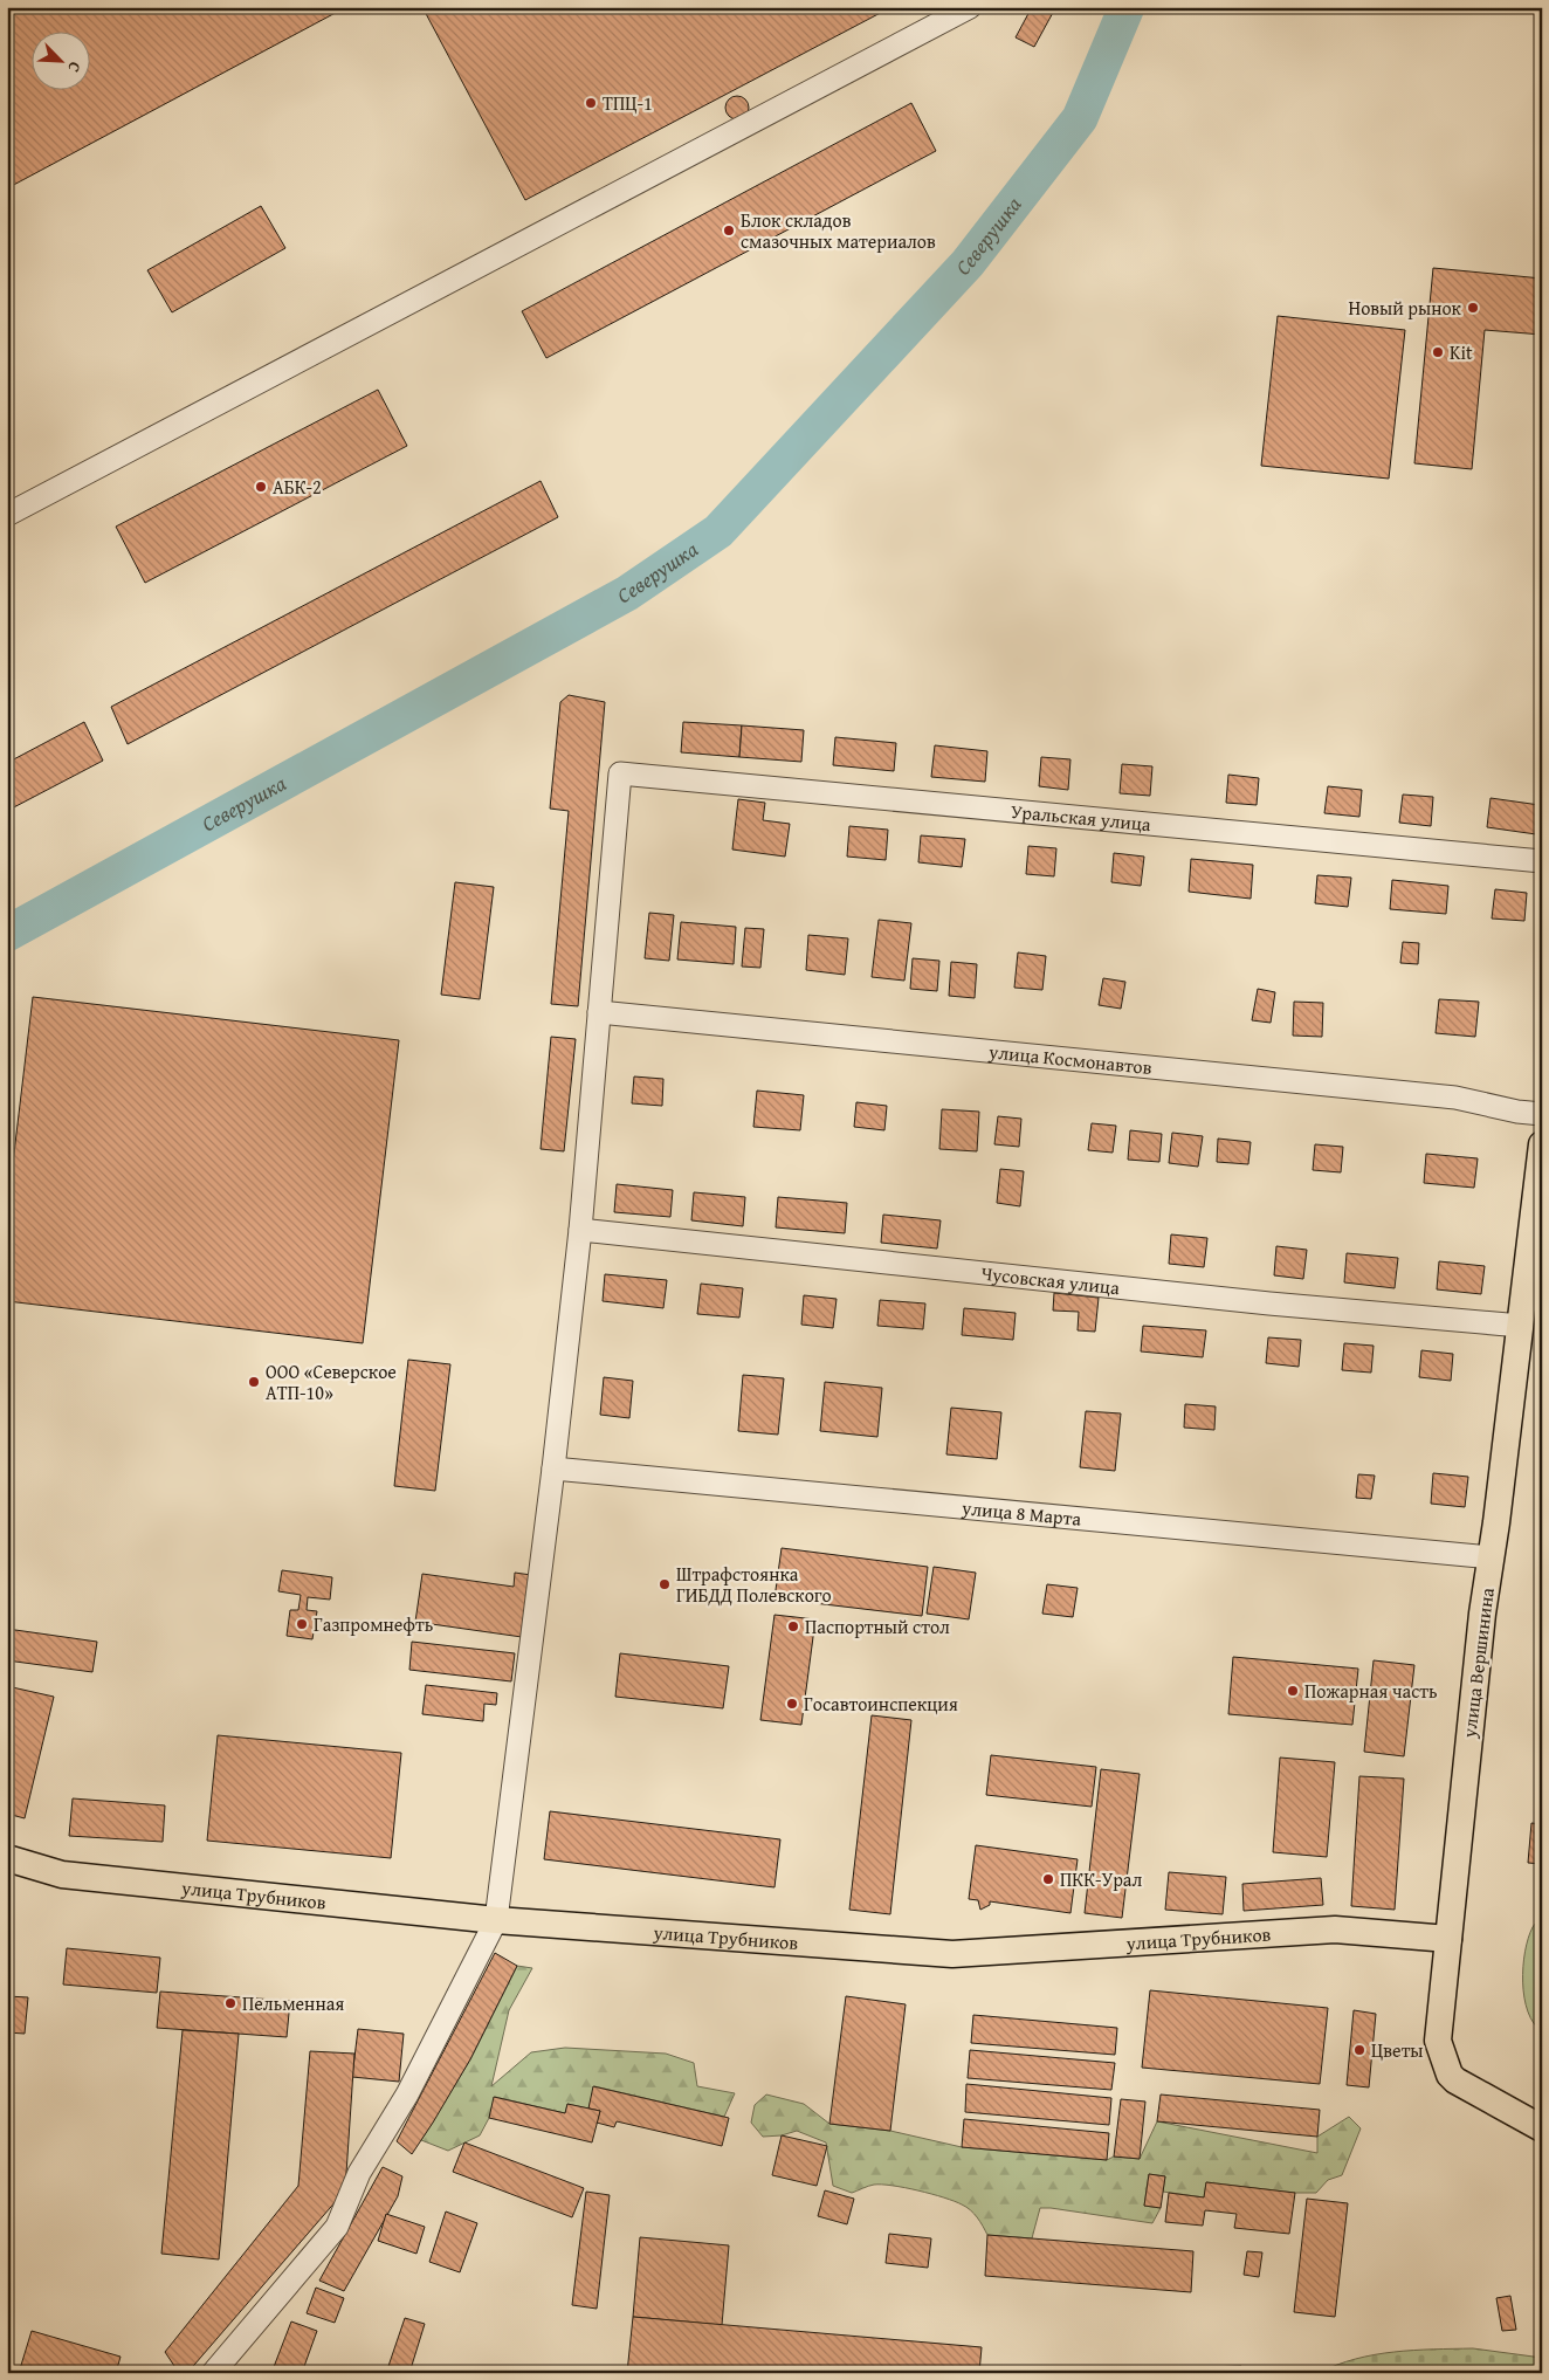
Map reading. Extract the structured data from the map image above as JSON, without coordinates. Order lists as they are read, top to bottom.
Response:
{
  "streets": {
    "main road": ["улица Вершинина", "улица Трубников"],
    "street": [
      "Уральская улица",
      "улица Космонавтов",
      "Чусовская улица",
      "улица 8 Марта"
    ]
  },
  "crossings": [
    ["Уральская улица", "улица Космонавтов"],
    ["Чусовская улица", "улица Вершинина"],
    ["улица 8 Марта", "улица Вершинина"],
    ["улица Вершинина", "улица Трубников"]
  ],
  "water": ["Северушка"],
  "places": [
    "ТПЦ-1",
    "Блок складов смазочных материалов",
    "Новый рынок",
    "Kit",
    "АБК-2",
    "ООО «Северское АТП-10»",
    "Штрафстоянка ГИБДД Полевского",
    "Газпромнефть",
    "Паспортный стол",
    "Пожарная часть",
    "Госавтоинспекция",
    "ПКК-Урал",
    "Пельменная",
    "Цветы"
  ],
  "north": "bottom right"
}
